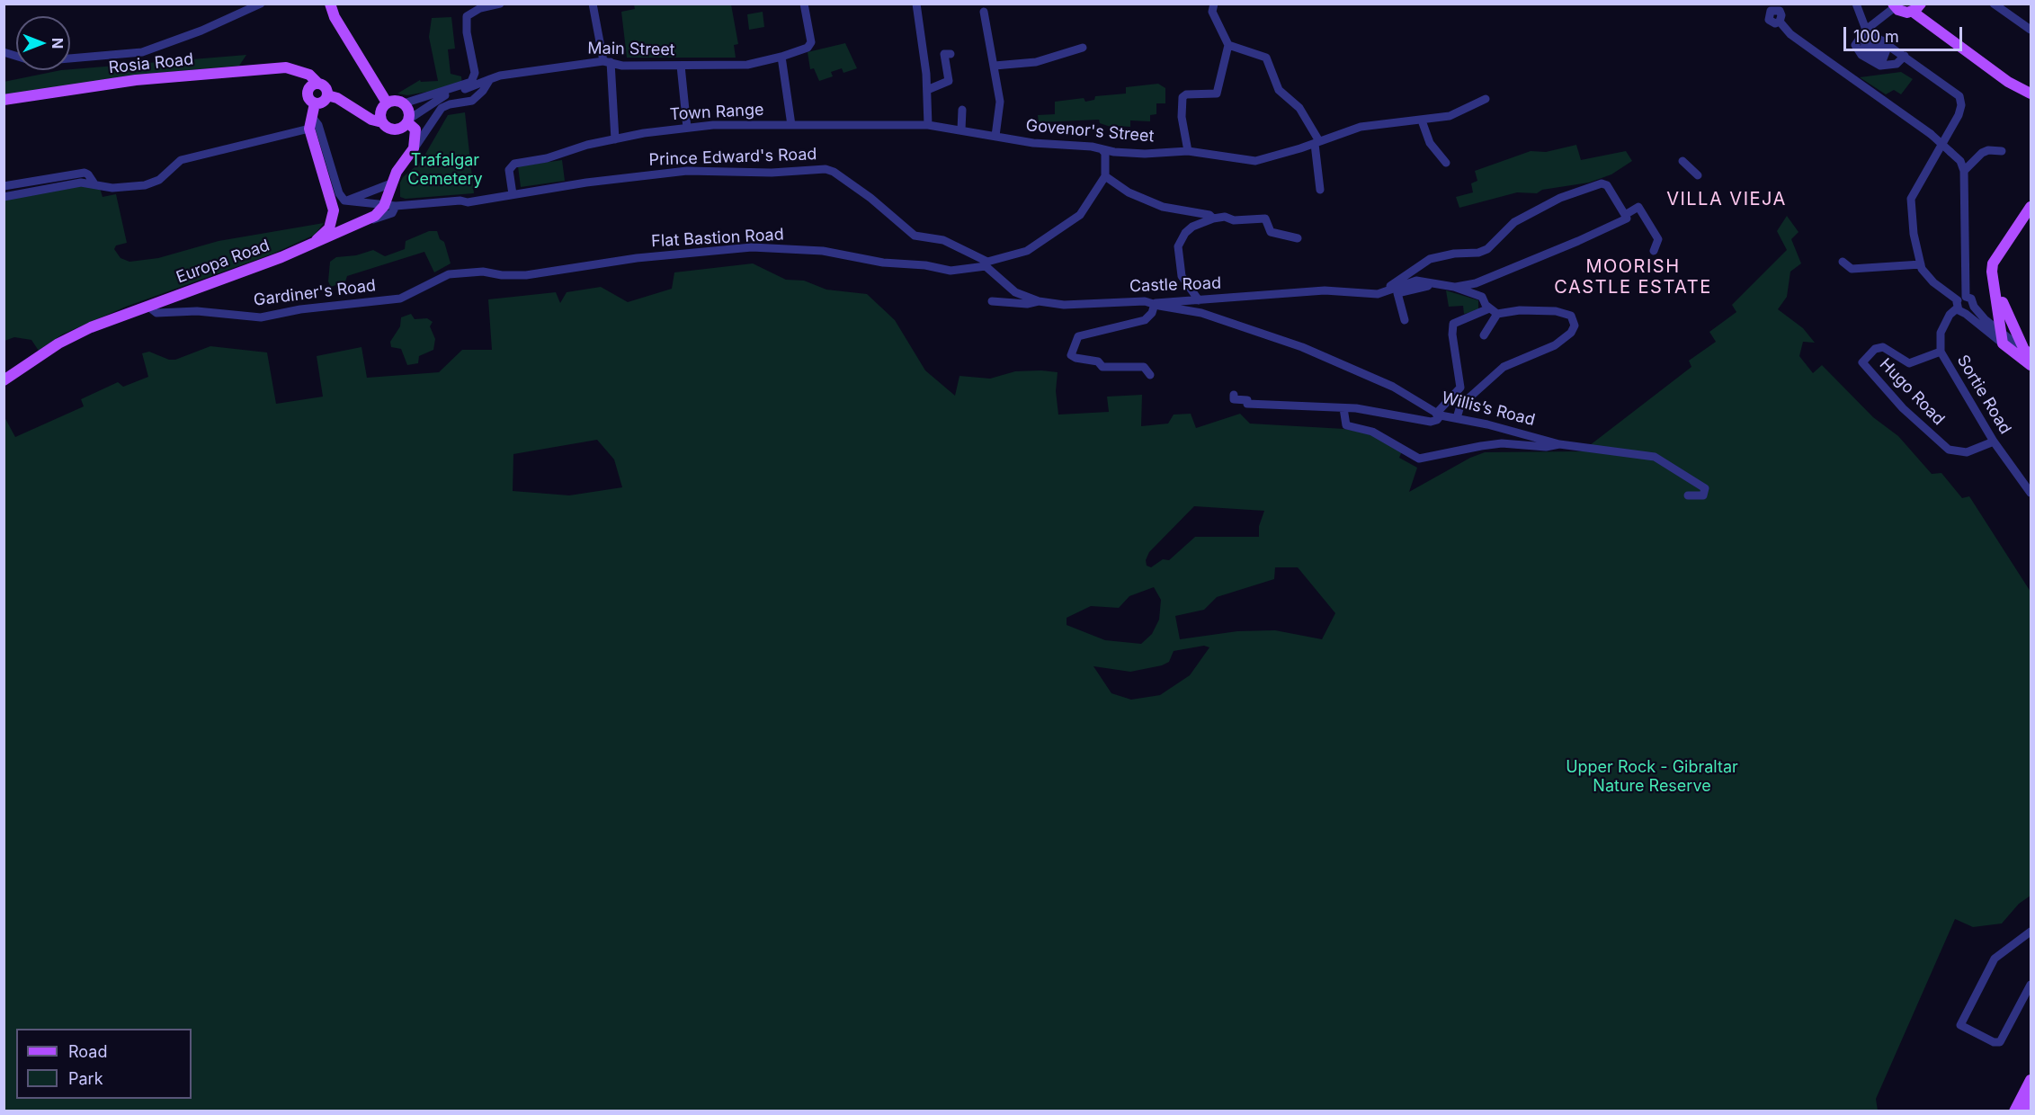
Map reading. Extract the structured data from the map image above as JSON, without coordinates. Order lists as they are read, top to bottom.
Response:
{
  "streets": {
    "main road": ["Rosia Road", "Europa Road"],
    "street": [
      "Main Street",
      "Town Range",
      "Govenor's Street",
      "Prince Edward's Road",
      "Flat Bastion Road",
      "Castle Road",
      "Gardiner's Road",
      "Hugo Road",
      "Sortie Road",
      "Willis’s Road"
    ]
  },
  "crossings": [
    ["Main Street", "Rosia Road"],
    ["Town Range", "Govenor's Street"],
    ["Town Range", "Prince Edward's Road"],
    ["Prince Edward's Road", "Flat Bastion Road"],
    ["Prince Edward's Road", "Europa Road"],
    ["Prince Edward's Road", "Castle Road"],
    ["Flat Bastion Road", "Castle Road"],
    ["Flat Bastion Road", "Gardiner's Road"],
    ["Europa Road", "Gardiner's Road"],
    ["Castle Road", "Willis’s Road"],
    ["Hugo Road", "Sortie Road"]
  ],
  "districts": ["VILLA VIEJA", "MOORISH CASTLE ESTATE"],
  "parks": ["Trafalgar Cemetery", "Upper Rock - Gibraltar Nature Reserve"],
  "legend": ["Road", "Park"],
  "scale_bar": "100 m",
  "north": "right"
}
